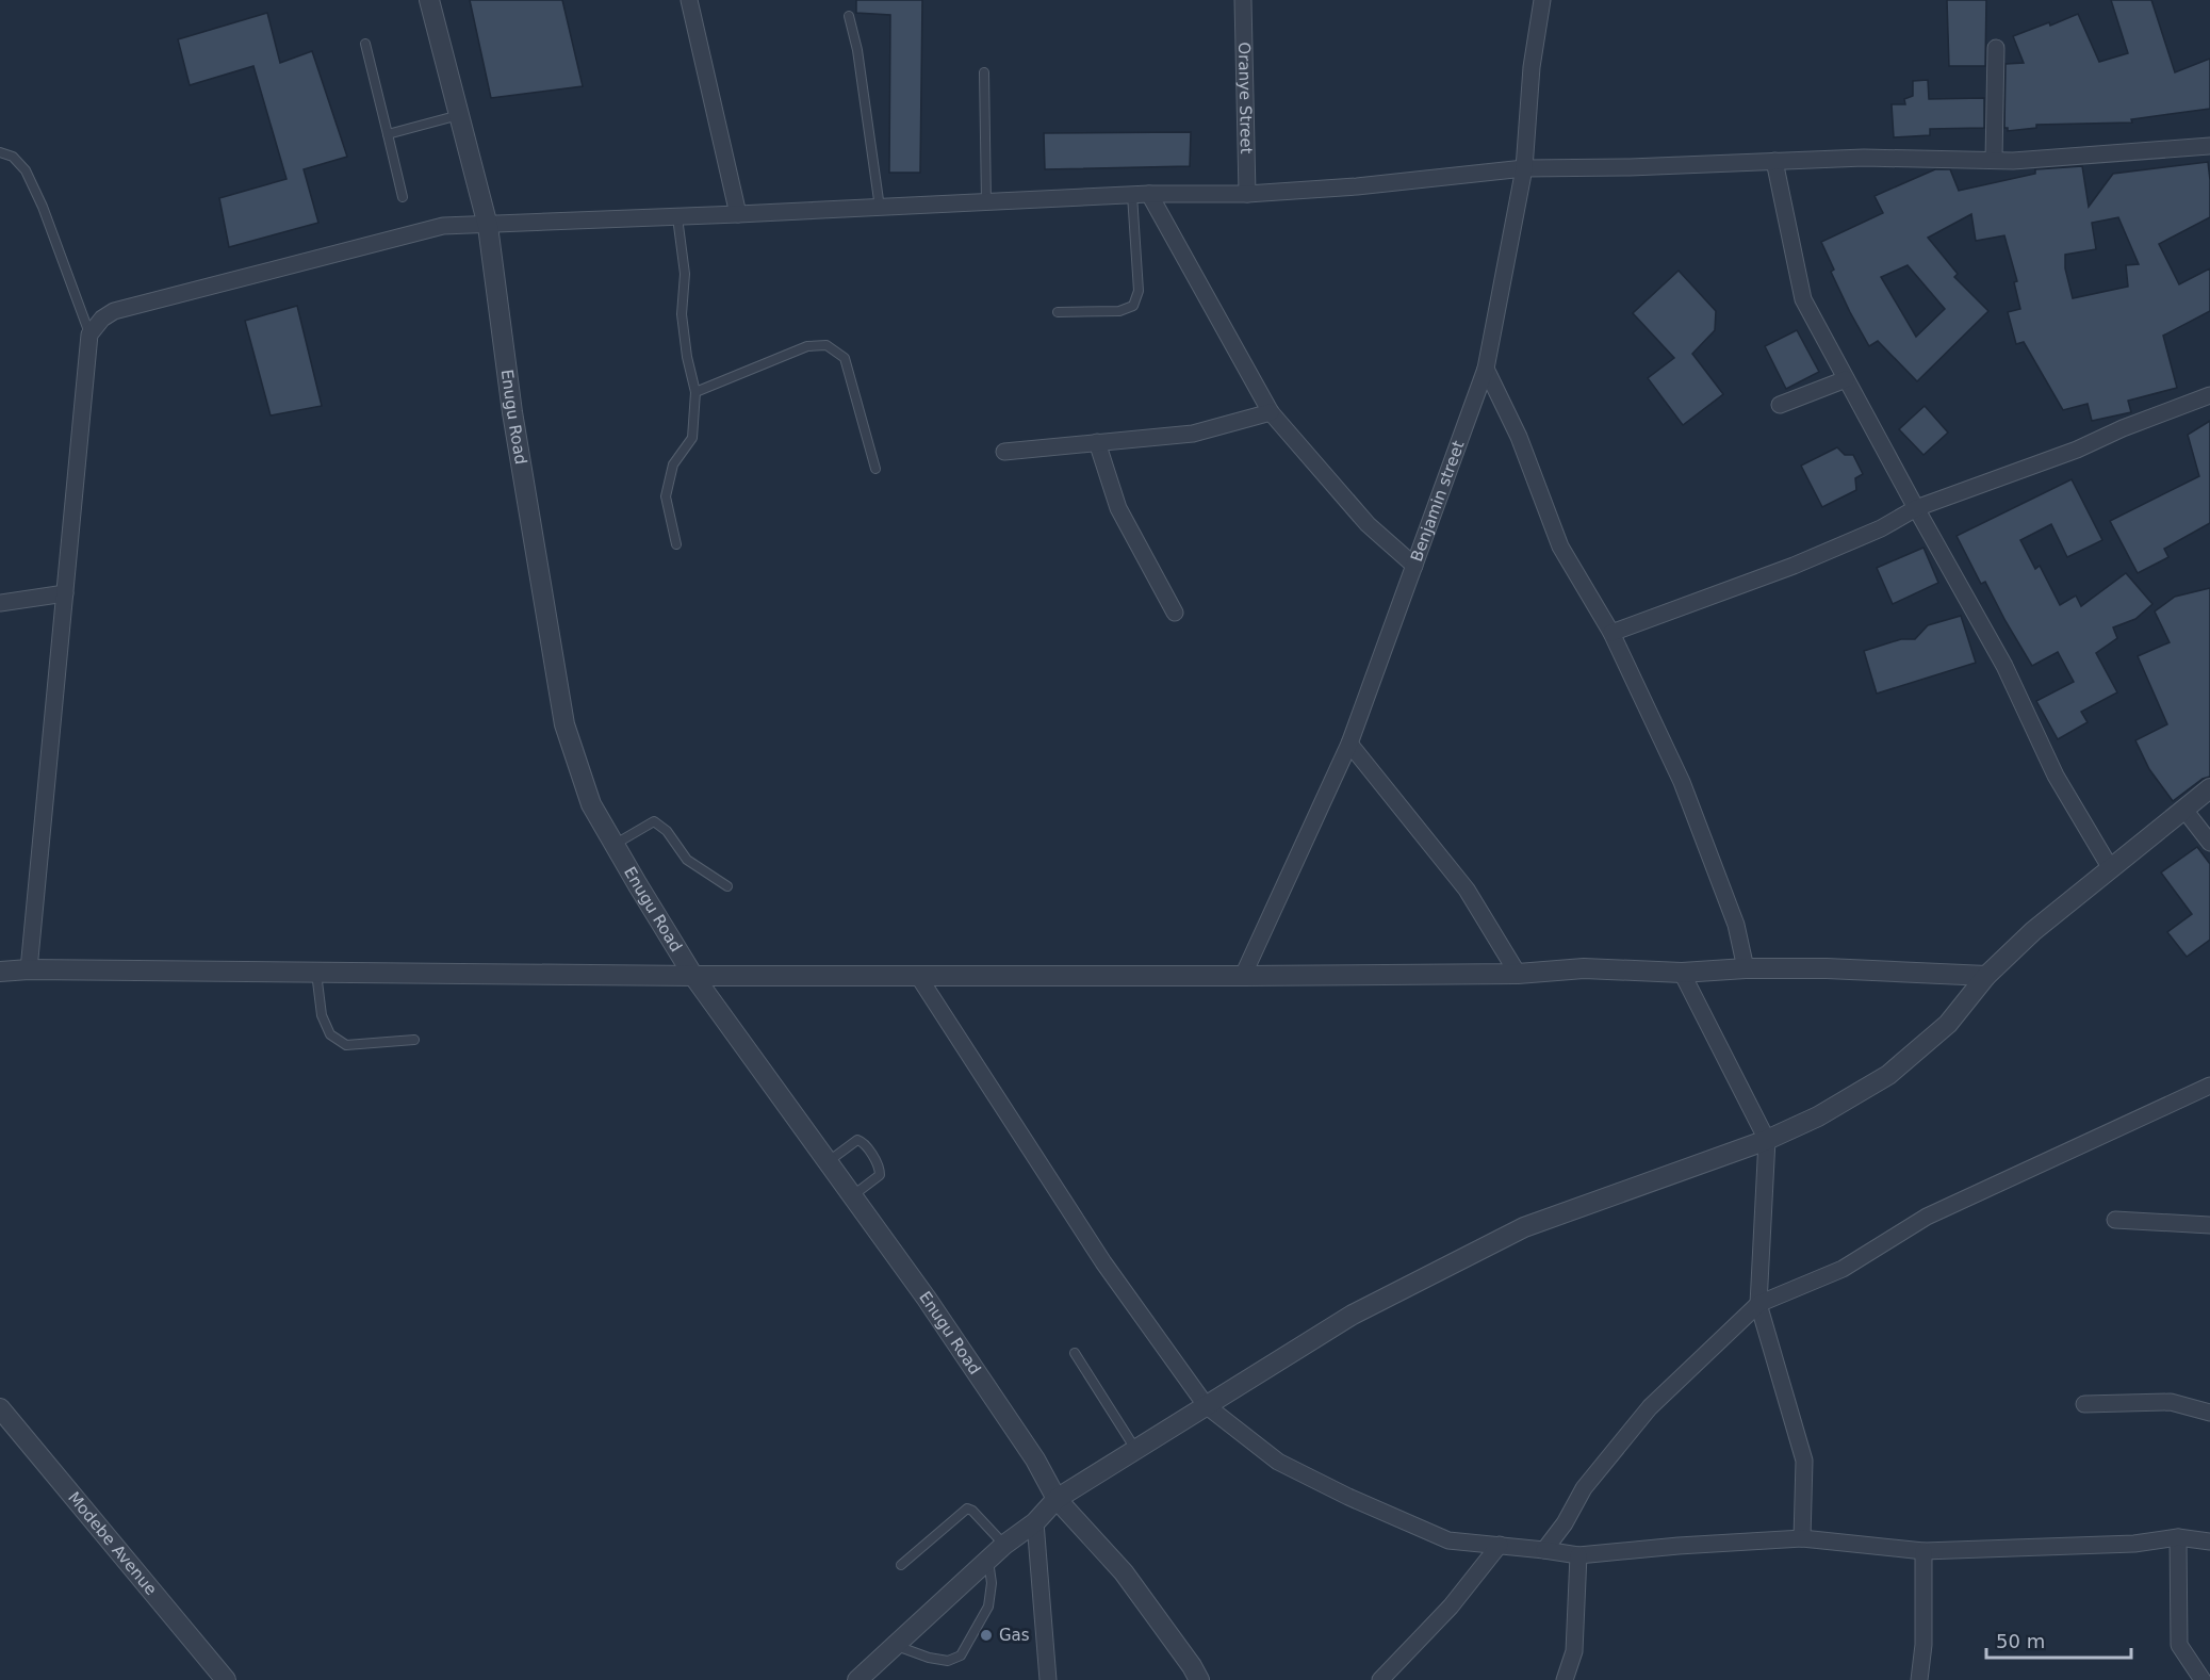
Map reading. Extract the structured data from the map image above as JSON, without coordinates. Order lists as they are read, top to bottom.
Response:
{
  "streets": {
    "street": [
      "Oranye Street",
      "Enugu Road",
      "Benjamin street",
      "Modebe Avenue"
    ]
  },
  "places": ["Gas"],
  "scale_bar": "50 m"
}
